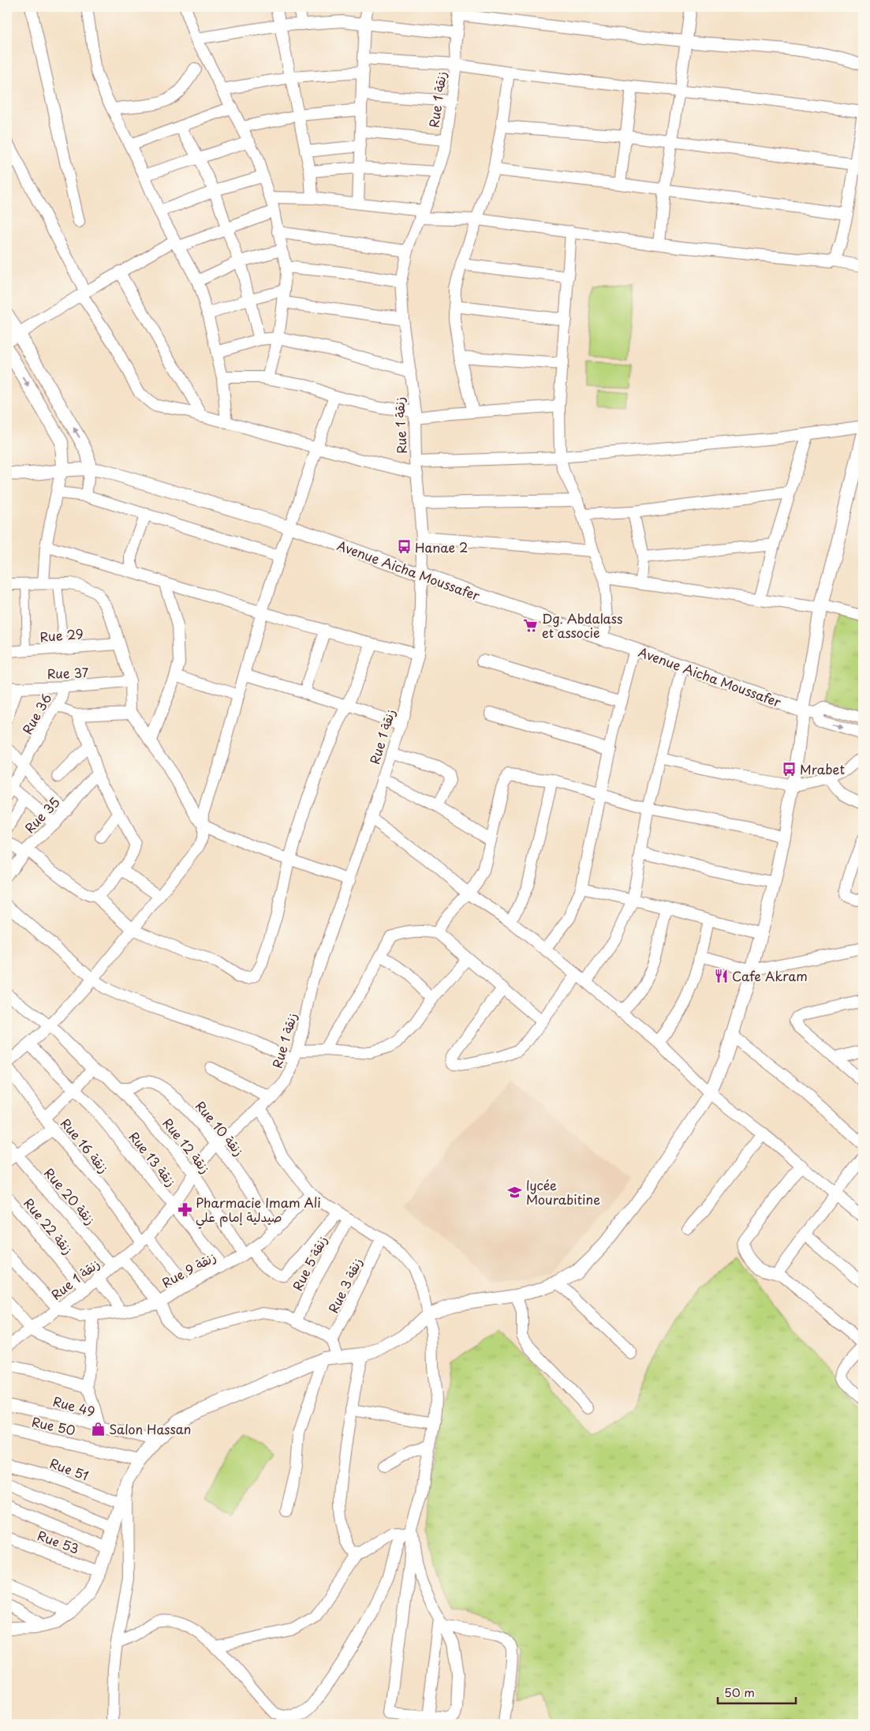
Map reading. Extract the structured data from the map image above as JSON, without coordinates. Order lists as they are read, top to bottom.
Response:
{
  "streets": {
    "street": [
      "Rue 1 زنقة",
      "Avenue Aicha Moussafer",
      "Rue 29",
      "Rue 37",
      "Rue 36",
      "Rue 35",
      "Rue 10 زنقة",
      "Rue 16 زنقة",
      "Rue 12 زنقة",
      "Rue 13 زنقة",
      "Rue 20 زنقة",
      "Rue 22 زنقة",
      "Rue 5 زنقة",
      "Rue 9 زنقة",
      "Rue 3 زنقة",
      "Rue 49",
      "Rue 50",
      "Rue 51",
      "Rue 53"
    ]
  },
  "crossings": [
    ["Rue 1 زنقة", "Avenue Aicha Moussafer"],
    ["Rue 1 زنقة", "Rue 10 زنقة"],
    ["Rue 1 زنقة", "Rue 16 زنقة"],
    ["Rue 1 زنقة", "Rue 12 زنقة"],
    ["Rue 1 زنقة", "Rue 13 زنقة"],
    ["Rue 1 زنقة", "Rue 20 زنقة"],
    ["Rue 1 زنقة", "Rue 22 زنقة"],
    ["Rue 1 زنقة", "Rue 9 زنقة"],
    ["Rue 37", "Rue 36"],
    ["Rue 10 زنقة", "Rue 12 زنقة"],
    ["Rue 10 زنقة", "Rue 9 زنقة"],
    ["Rue 16 زنقة", "Rue 9 زنقة"],
    ["Rue 12 زنقة", "Rue 9 زنقة"],
    ["Rue 13 زنقة", "Rue 9 زنقة"]
  ],
  "places": {
    "bus stop": ["Hanae 2", "Mrabet"],
    "supermarket": ["Dg. Abdalass et associe"],
    "restaurant": ["Cafe Akram"],
    "school or university": ["lycée Mourabitine"],
    "pharmacy": ["Pharmacie Imam Ali صيدلية إمام علي"],
    "shop": ["Salon Hassan"]
  },
  "scale_bar": "50 m"
}
